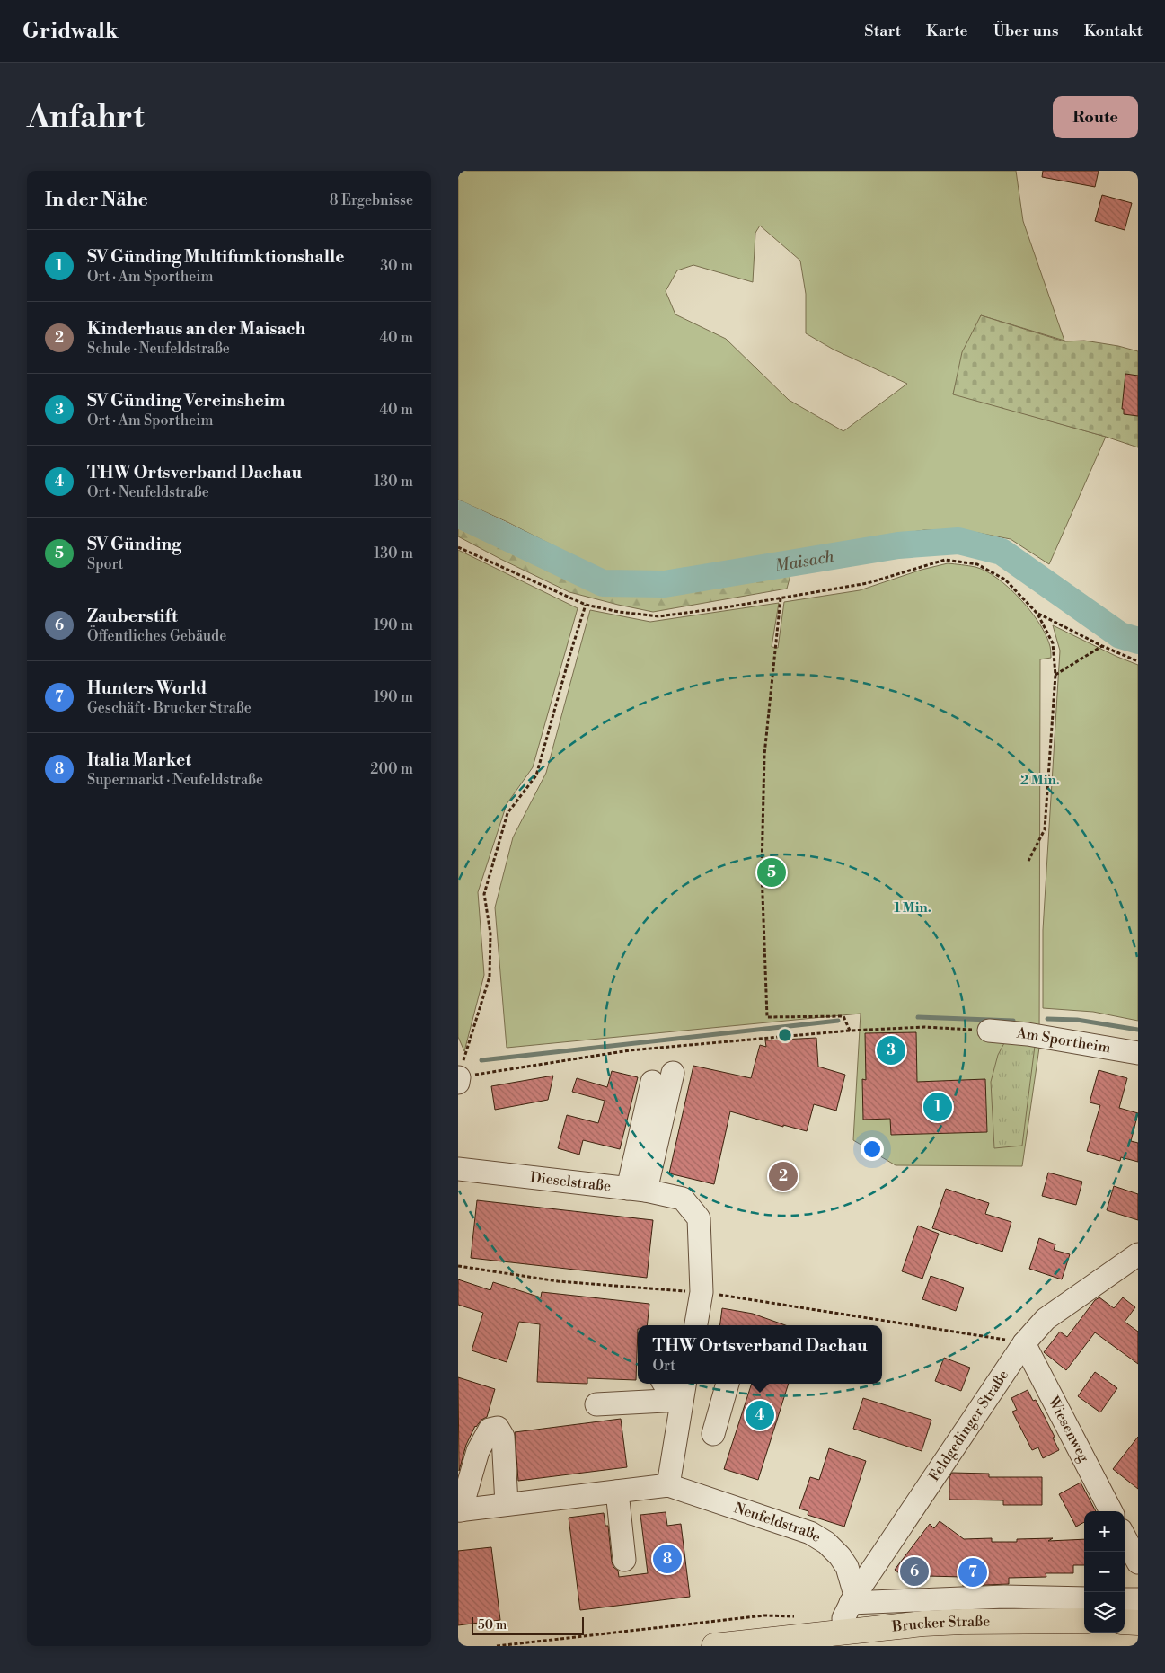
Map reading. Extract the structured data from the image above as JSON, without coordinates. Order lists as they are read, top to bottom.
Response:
{
  "streets": {
    "main road": ["Brucker Straße"],
    "street": [
      "Am Sportheim",
      "Dieselstraße",
      "Feldgedinger Straße",
      "Wiesenweg",
      "Neufeldstraße"
    ]
  },
  "crossings": [
    ["Feldgedinger Straße", "Wiesenweg"],
    ["Feldgedinger Straße", "Neufeldstraße"],
    ["Feldgedinger Straße", "Brucker Straße"]
  ],
  "water": ["Maisach"],
  "scale_bar": "50 m",
  "page": {
    "header": "Gridwalk",
    "nav": [
      "Start",
      "Karte",
      "Über uns",
      "Kontakt"
    ],
    "buttons": "Route",
    "title": "Anfahrt",
    "heading": ["In der Nähe", "8 Ergebnisse"],
    "list": [
      {
        "mark": "1",
        "name": "SV Günding Multifunktionshalle",
        "note": "Ort · Am Sportheim",
        "value": "30 m"
      },
      {
        "mark": "2",
        "name": "Kinderhaus an der Maisach",
        "note": "Schule · Neufeldstraße",
        "value": "40 m"
      },
      {
        "mark": "3",
        "name": "SV Günding Vereinsheim",
        "note": "Ort · Am Sportheim",
        "value": "40 m"
      },
      {
        "mark": "4",
        "name": "THW Ortsverband Dachau",
        "note": "Ort · Neufeldstraße",
        "value": "130 m"
      },
      {
        "mark": "5",
        "name": "SV Günding",
        "note": "Sport",
        "value": "130 m"
      },
      {
        "mark": "6",
        "name": "Zauberstift",
        "note": "Öffentliches Gebäude",
        "value": "190 m"
      },
      {
        "mark": "7",
        "name": "Hunters World",
        "note": "Geschäft · Brucker Straße",
        "value": "190 m"
      },
      {
        "mark": "8",
        "name": "Italia Market",
        "note": "Supermarkt · Neufeldstraße",
        "value": "200 m"
      }
    ],
    "pins": [
      "5",
      "3",
      "1",
      "2",
      "4",
      "8",
      "6",
      "7"
    ],
    "popup": ["THW Ortsverband Dachau", "Ort"],
    "map_buttons": ["+", "−"],
    "scale": "50 m"
  },
  "rings": ["2 Min.", "1 Min."]
}
